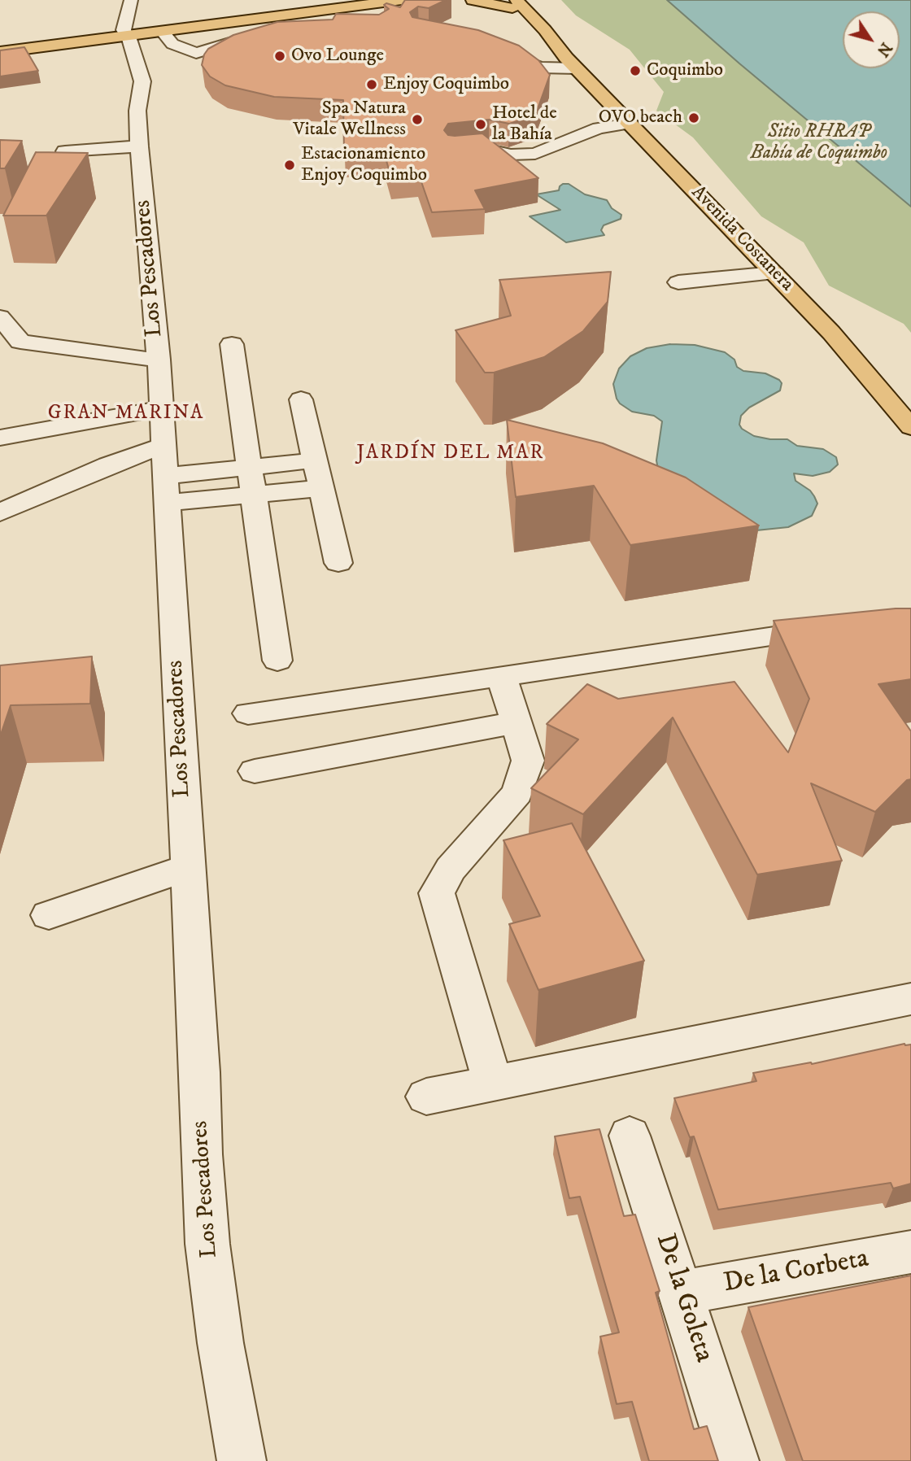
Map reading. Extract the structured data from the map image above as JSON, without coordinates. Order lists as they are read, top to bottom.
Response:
{
  "streets": {
    "main road": ["Avenida Costanera"],
    "street": ["Los Pescadores", "De la Corbeta", "De la Goleta"]
  },
  "crossings": [
    ["De la Corbeta", "De la Goleta"]
  ],
  "districts": ["GRAN MARINA", "JARDÍN DEL MAR"],
  "parks": ["Sitio RHRAP Bahía de Coquimbo"],
  "places": [
    "Ovo Lounge",
    "Coquimbo",
    "Enjoy Coquimbo",
    "OVO beach",
    "Spa Natura Vitale Wellness",
    "Hotel de la Bahía",
    "Estacionamiento Enjoy Coquimbo"
  ],
  "north": "bottom right"
}
